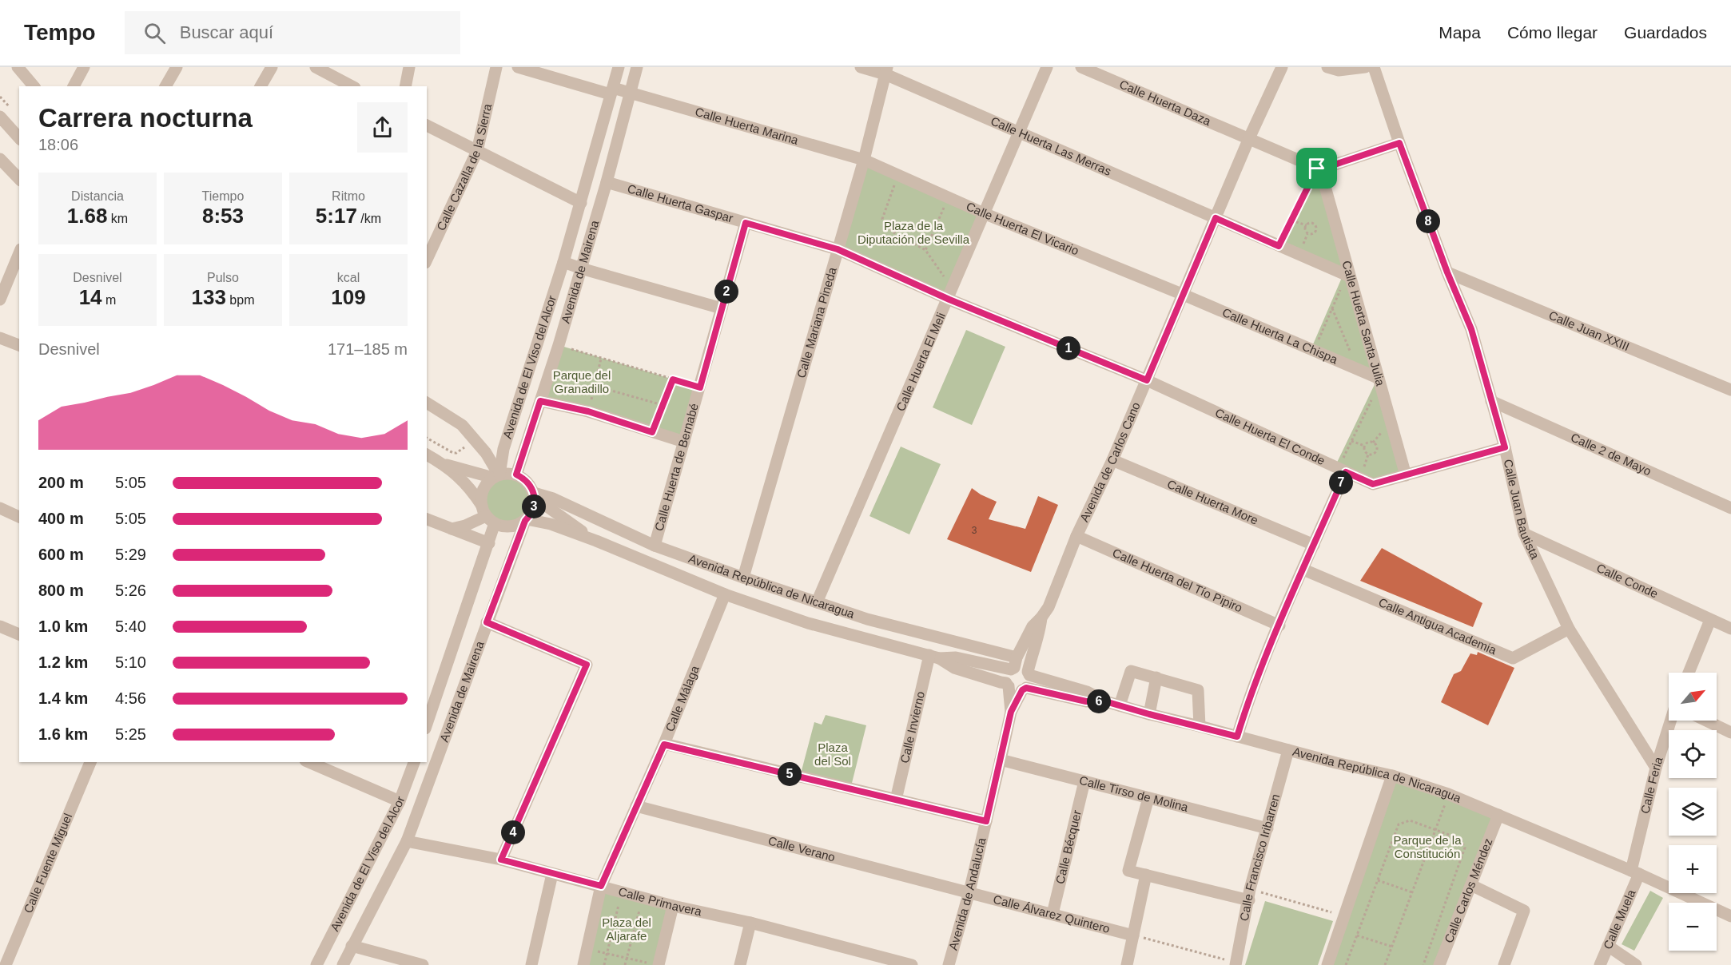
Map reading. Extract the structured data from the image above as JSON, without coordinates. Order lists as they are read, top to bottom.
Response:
{
  "streets": {
    "street": [
      "Calle Huerta Daza",
      "Calle Huerta Marina",
      "Calle Huerta Las Merras",
      "Calle Cazalla de la Sierra",
      "Calle Huerta Gaspar",
      "Calle Huerta El Vicario",
      "Avenida de Mairena",
      "Calle Mariana Pineda",
      "Calle Huerta Santa Julia",
      "Calle Juan XXIII",
      "Calle Huerta La Chispa",
      "Calle Huerta El Meli",
      "Avenida de El Viso del Alcor",
      "Calle Huerta El Conde",
      "Calle 2 de Mayo",
      "Avenida de Carlos Cano",
      "Calle Huerta de Bernabé",
      "Calle Huerta More",
      "Calle Juan Bautista",
      "Calle Huerta del Tío Pipiro",
      "Calle Conde",
      "Avenida República de Nicaragua",
      "Calle Antigua Academia",
      "Calle Málaga",
      "Calle Invierno",
      "Calle Feria",
      "Calle Tirso de Molina",
      "Calle Bécquer",
      "Calle Verano",
      "Calle Francisco Iribarren",
      "Calle Fuente Miguel",
      "Calle Carlos Méndez",
      "Avenida de Andalucía",
      "Calle Primavera",
      "Calle Álvarez Quintero",
      "Calle Muela"
    ]
  },
  "crossings": [
    ["Calle Huerta Daza", "Calle Huerta Santa Julia"],
    ["Calle Huerta Daza", "Avenida de Carlos Cano"],
    ["Calle Huerta Marina", "Calle Huerta El Vicario"],
    ["Calle Huerta Marina", "Avenida de Mairena"],
    ["Calle Huerta Marina", "Calle Mariana Pineda"],
    ["Calle Huerta Las Merras", "Calle Mariana Pineda"],
    ["Calle Huerta Las Merras", "Calle Huerta Santa Julia"],
    ["Calle Huerta Las Merras", "Calle Huerta El Meli"],
    ["Calle Huerta Las Merras", "Avenida de Carlos Cano"],
    ["Calle Huerta Gaspar", "Avenida de Mairena"],
    ["Calle Huerta Gaspar", "Calle Mariana Pineda"],
    ["Calle Huerta Gaspar", "Calle Huerta El Meli"],
    ["Calle Huerta Gaspar", "Calle Huerta El Conde"],
    ["Calle Huerta Gaspar", "Calle Huerta de Bernabé"],
    ["Calle Huerta El Vicario", "Calle Mariana Pineda"],
    ["Calle Huerta El Vicario", "Calle Huerta La Chispa"],
    ["Calle Huerta El Vicario", "Calle Huerta El Meli"],
    ["Calle Huerta El Vicario", "Avenida de Carlos Cano"],
    ["Avenida de Mairena", "Avenida de El Viso del Alcor"],
    ["Avenida de Mairena", "Avenida República de Nicaragua"],
    ["Avenida de Mairena", "Calle Primavera"],
    ["Calle Mariana Pineda", "Avenida República de Nicaragua"],
    ["Calle Huerta Santa Julia", "Calle Huerta La Chispa"],
    ["Calle Huerta Santa Julia", "Calle Huerta El Conde"],
    ["Calle Juan XXIII", "Calle Juan Bautista"],
    ["Calle Huerta La Chispa", "Avenida de Carlos Cano"],
    ["Calle Huerta El Meli", "Calle Huerta El Conde"],
    ["Calle Huerta El Meli", "Avenida República de Nicaragua"],
    ["Avenida de El Viso del Alcor", "Avenida República de Nicaragua"],
    ["Calle Huerta El Conde", "Avenida de Carlos Cano"],
    ["Calle Huerta El Conde", "Calle Juan Bautista"],
    ["Calle 2 de Mayo", "Calle Juan Bautista"],
    ["Avenida de Carlos Cano", "Calle Huerta More"],
    ["Avenida de Carlos Cano", "Calle Huerta del Tío Pipiro"],
    ["Avenida de Carlos Cano", "Avenida República de Nicaragua"],
    ["Avenida de Carlos Cano", "Avenida de Andalucía"],
    ["Calle Huerta de Bernabé", "Avenida República de Nicaragua"],
    ["Calle Juan Bautista", "Calle Conde"],
    ["Calle Juan Bautista", "Calle Antigua Academia"],
    ["Calle Juan Bautista", "Calle Feria"],
    ["Avenida República de Nicaragua", "Calle Málaga"],
    ["Avenida República de Nicaragua", "Calle Invierno"],
    ["Avenida República de Nicaragua", "Calle Feria"],
    ["Avenida República de Nicaragua", "Calle Francisco Iribarren"],
    ["Avenida República de Nicaragua", "Calle Carlos Méndez"],
    ["Avenida República de Nicaragua", "Avenida de Andalucía"],
    ["Avenida República de Nicaragua", "Calle Muela"],
    ["Calle Málaga", "Calle Verano"],
    ["Calle Málaga", "Calle Primavera"],
    ["Calle Feria", "Calle Muela"],
    ["Calle Tirso de Molina", "Calle Bécquer"],
    ["Calle Tirso de Molina", "Calle Francisco Iribarren"],
    ["Calle Tirso de Molina", "Avenida de Andalucía"],
    ["Calle Bécquer", "Calle Álvarez Quintero"],
    ["Calle Verano", "Avenida de Andalucía"],
    ["Calle Verano", "Calle Álvarez Quintero"],
    ["Avenida de Andalucía", "Calle Álvarez Quintero"]
  ],
  "parks": [
    "Plaza de la Diputación de Sevilla",
    "Parque del Granadillo",
    "Plaza del Sol",
    "Parque de la Constitución",
    "Plaza del Aljarafe"
  ],
  "house_numbers": ["3"],
  "north": "top right",
  "page": {
    "header": "Tempo",
    "search": "Buscar aquí",
    "nav": ["Mapa", "Cómo llegar", "Guardados"],
    "heading": ["Carrera nocturna", "18:06"],
    "stats": [
      ["Distancia", "1.68 km"],
      ["Tiempo", "8:53"],
      ["Ritmo", "5:17 /km"],
      ["Desnivel", "14 m"],
      ["Pulso", "133 bpm"],
      ["kcal", "109"]
    ],
    "pins": [
      "8",
      "2",
      "1",
      "7",
      "3",
      "6",
      "5",
      "4"
    ],
    "chart": ["Desnivel", "171–185 m"],
    "list": [
      {
        "name": "200 m",
        "note": "5:05"
      },
      {
        "name": "400 m",
        "note": "5:05"
      },
      {
        "name": "600 m",
        "note": "5:29"
      },
      {
        "name": "800 m",
        "note": "5:26"
      },
      {
        "name": "1.0 km",
        "note": "5:40"
      },
      {
        "name": "1.2 km",
        "note": "5:10"
      },
      {
        "name": "1.4 km",
        "note": "4:56"
      },
      {
        "name": "1.6 km",
        "note": "5:25"
      }
    ],
    "map_buttons": ["+", "−"]
  }
}
